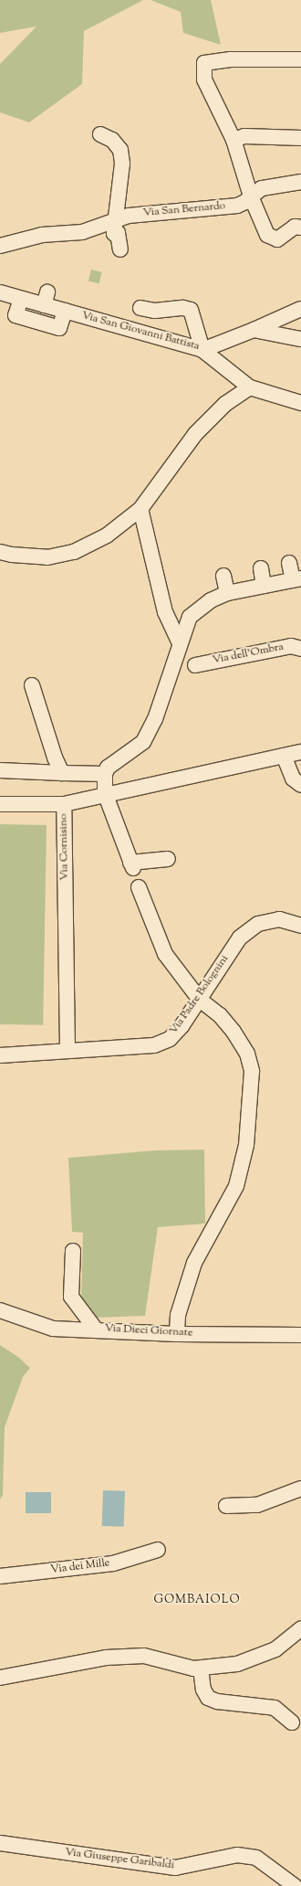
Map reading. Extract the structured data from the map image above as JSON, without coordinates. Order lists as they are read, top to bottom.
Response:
{
  "streets": {
    "street": [
      "Via San Bernardo",
      "Via San Giovanni Battista",
      "Via dell'Ombra",
      "Via Cornisino",
      "Via Padre Bolognini",
      "Via Dieci Giornate",
      "Via dei Mille",
      "Via Giuseppe Garibaldi"
    ]
  },
  "crossings": [
    ["Via Cornisino", "Via Padre Bolognini"]
  ],
  "districts": ["GOMBAIOLO"]
}
